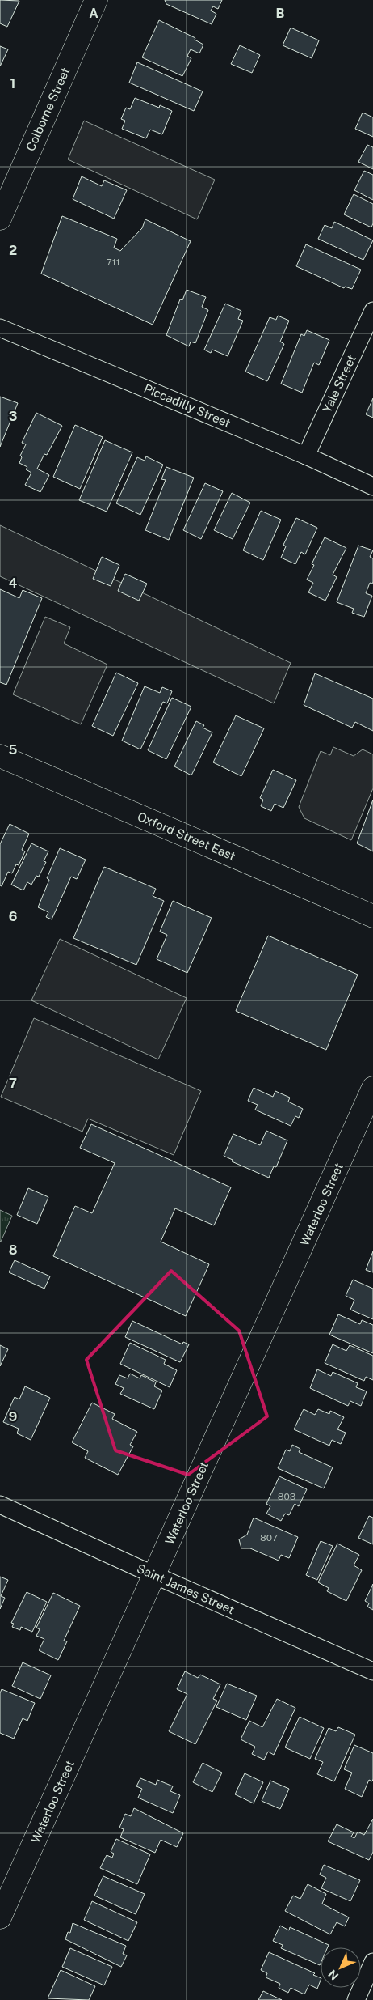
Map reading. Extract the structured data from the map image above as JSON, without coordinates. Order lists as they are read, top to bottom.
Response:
{
  "streets": {
    "street": [
      "Colborne Street",
      "Yale Street",
      "Piccadilly Street",
      "Oxford Street East",
      "Waterloo Street",
      "Saint James Street"
    ]
  },
  "crossings": [
    ["Yale Street", "Piccadilly Street"],
    ["Waterloo Street", "Saint James Street"]
  ],
  "house_numbers": ["711", "803", "807"],
  "north": "bottom left",
  "grid": {
    "columns": ["A", "B"],
    "rows": [
      "1",
      "2",
      "3",
      "4",
      "5",
      "6",
      "7",
      "8",
      "9"
    ]
  }
}
